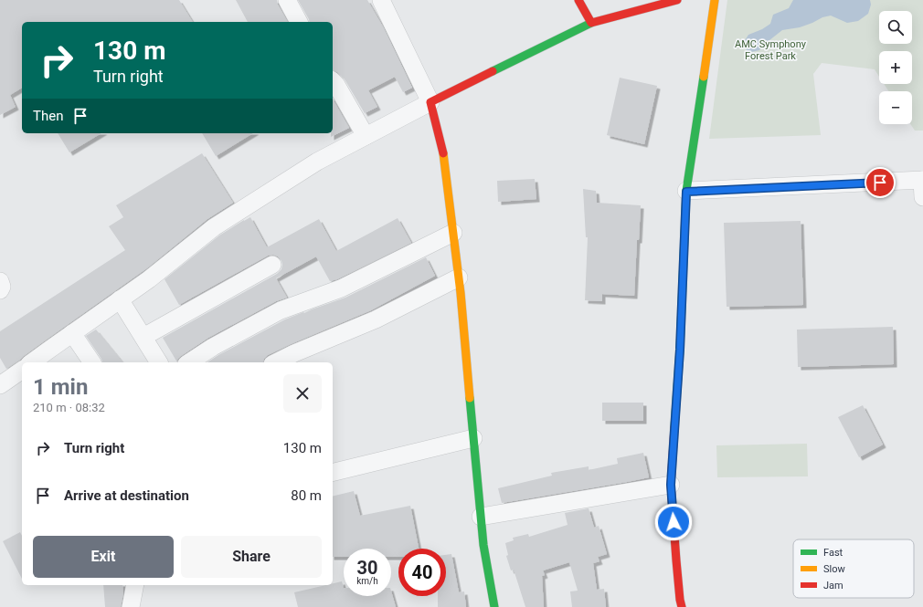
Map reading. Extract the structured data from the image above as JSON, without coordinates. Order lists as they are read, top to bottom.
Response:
{
  "parks": ["AMC Symphony Forest Park"],
  "legend": ["Fast", "Slow", "Jam"],
  "page": {
    "map_buttons": ["+", "−"],
    "turn": ["130 m", "Turn right"],
    "then": "Then",
    "heading": ["1 min", "210 m · 08:32"],
    "list": [
      {
        "name": "Turn right",
        "value": "130 m"
      },
      {
        "name": "Arrive at destination",
        "value": "80 m"
      }
    ],
    "buttons": ["Exit", "Share"],
    "speed": "30 km/h",
    "limit": "40"
  }
}
